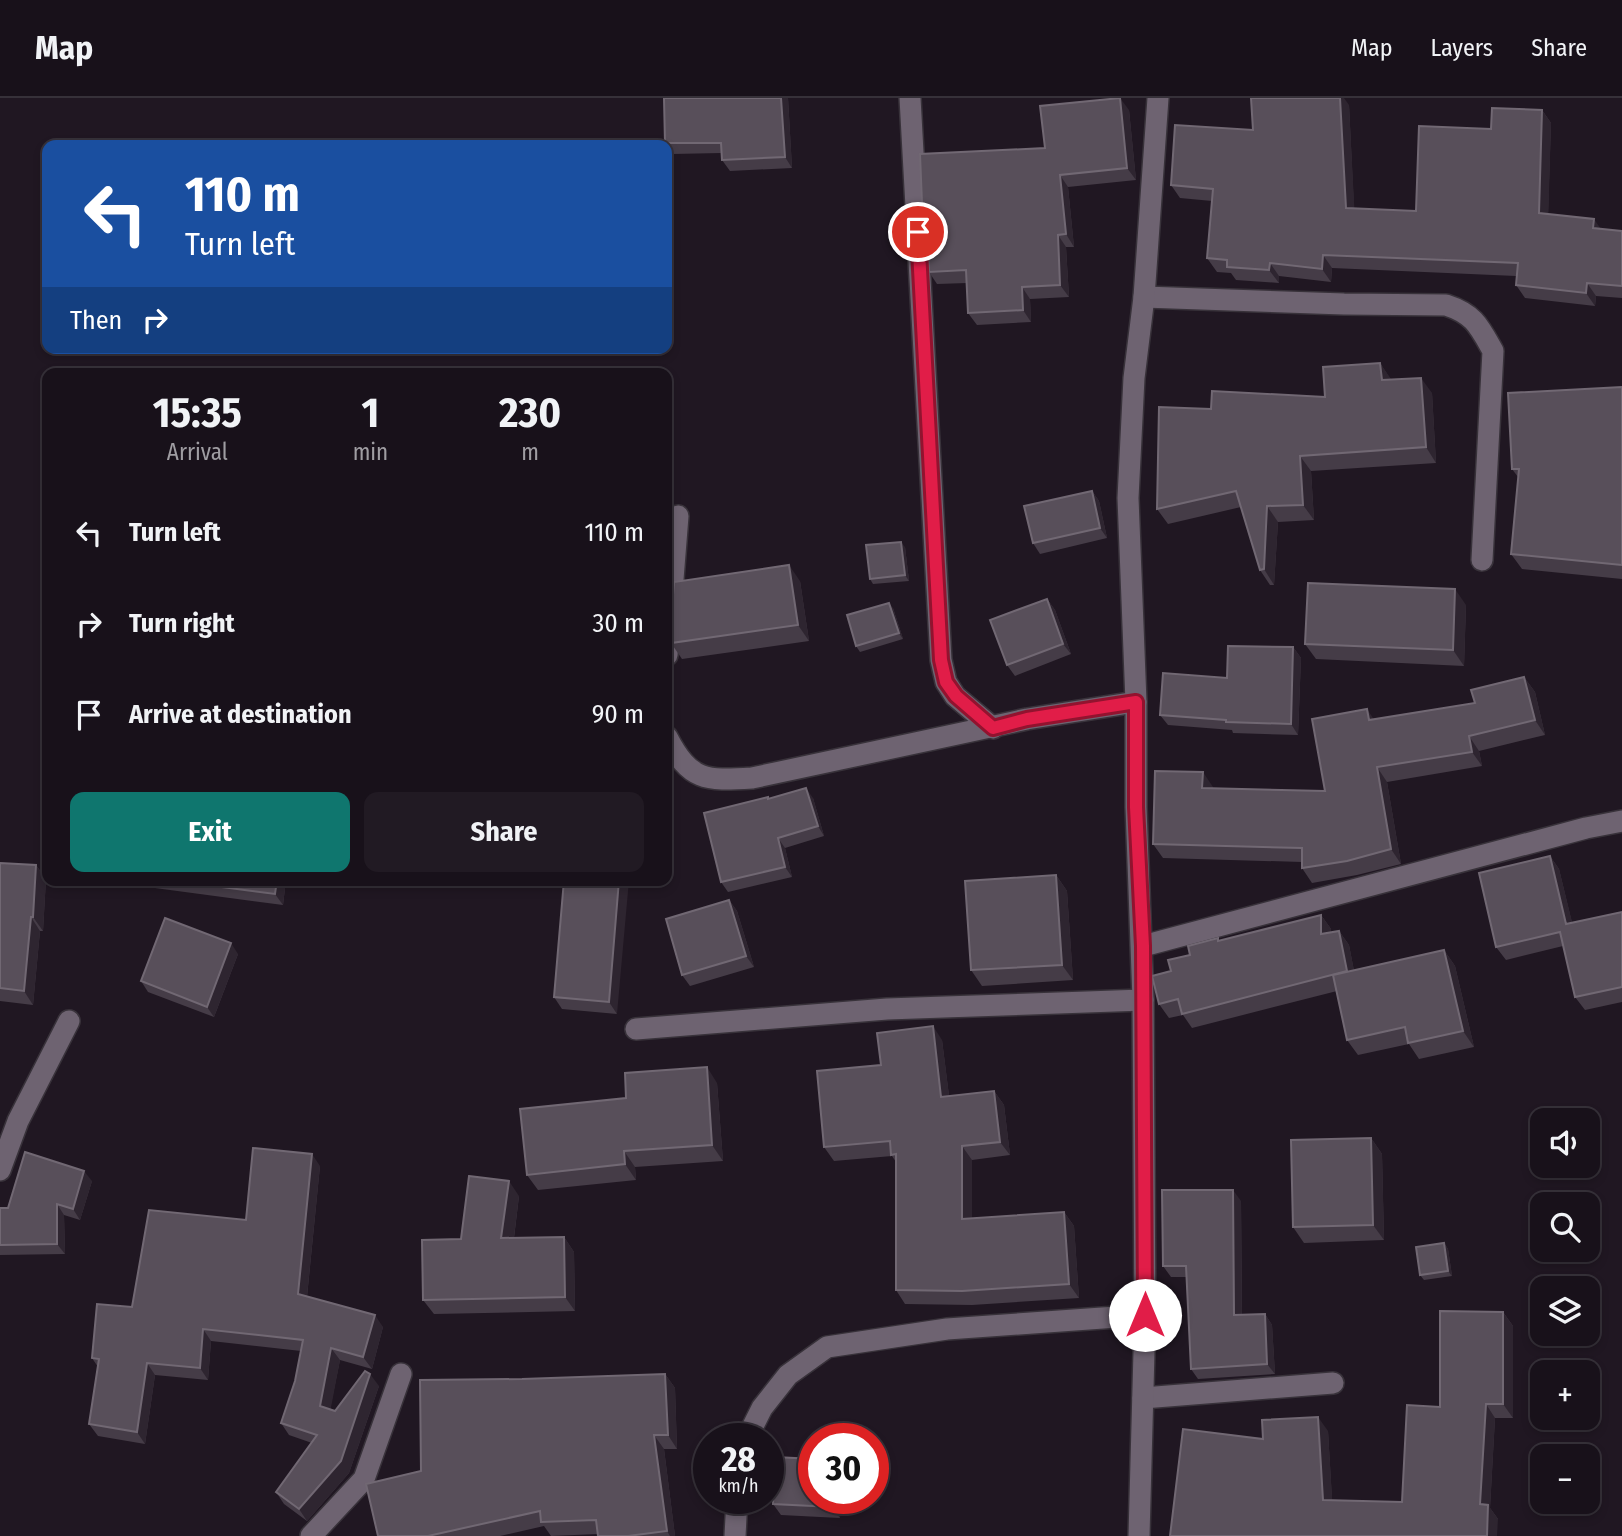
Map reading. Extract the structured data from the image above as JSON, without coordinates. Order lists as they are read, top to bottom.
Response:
{
  "page": {
    "header": "Map",
    "nav": ["Map", "Layers", "Share"],
    "turn": ["110 m", "Turn left"],
    "then": "Then",
    "eta": [
      "15:35",
      "Arrival",
      "1",
      "min",
      "230",
      "m"
    ],
    "list": [
      {
        "name": "Turn left",
        "value": "110 m"
      },
      {
        "name": "Turn right",
        "value": "30 m"
      },
      {
        "name": "Arrive at destination",
        "value": "90 m"
      }
    ],
    "buttons": ["Exit", "Share"],
    "map_buttons": ["+", "−"],
    "speed": "28 km/h",
    "limit": "30"
  }
}
